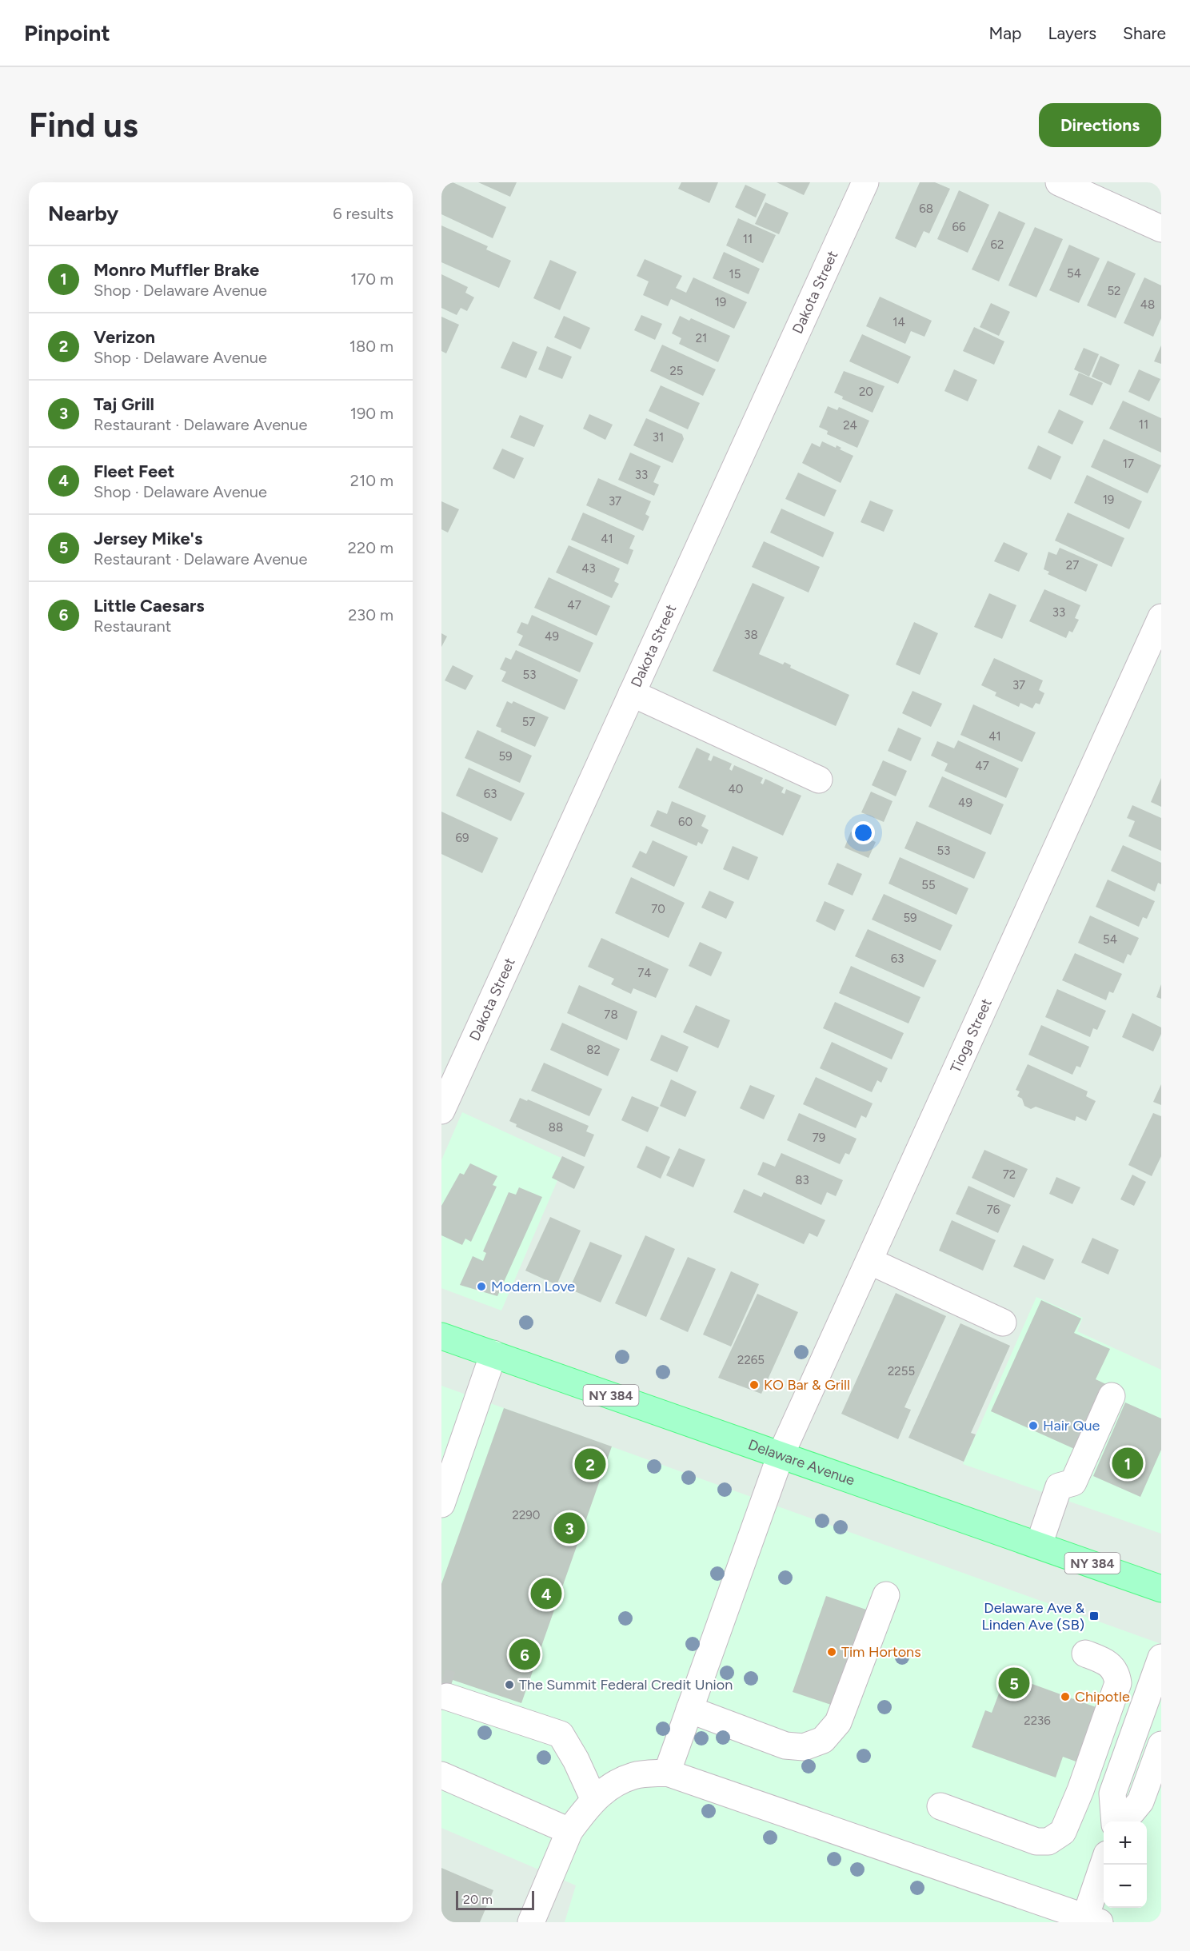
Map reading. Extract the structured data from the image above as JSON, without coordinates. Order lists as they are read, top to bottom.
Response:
{
  "streets": {
    "main road": ["NY 384", "Delaware Avenue"],
    "street": ["Dakota Street", "Tioga Street"]
  },
  "crossings": [
    ["Tioga Street", "Delaware Avenue"]
  ],
  "places": {
    "other": [
      "Modern Love",
      "KO Bar & Grill",
      "Hair Que",
      "Tim Hortons",
      "The Summit Federal Credit Union",
      "Chipotle"
    ],
    "transit": ["Delaware Ave & Linden Ave (SB)"]
  },
  "house_numbers": [
    "68",
    "66",
    "11",
    "62",
    "54",
    "15",
    "52",
    "19",
    "48",
    "14",
    "21",
    "25",
    "20",
    "11",
    "24",
    "31",
    "17",
    "33",
    "19",
    "37",
    "41",
    "27",
    "43",
    "47",
    "33",
    "38",
    "49",
    "53",
    "37",
    "57",
    "41",
    "59",
    "47",
    "40",
    "63",
    "49",
    "60",
    "69",
    "53",
    "55",
    "70",
    "59",
    "54",
    "63",
    "74",
    "78",
    "82",
    "88",
    "79",
    "72",
    "83",
    "76",
    "2265",
    "2255",
    "2290",
    "2236"
  ],
  "scale_bar": "20 m",
  "page": {
    "header": "Pinpoint",
    "nav": ["Map", "Layers", "Share"],
    "buttons": "Directions",
    "title": "Find us",
    "heading": ["Nearby", "6 results"],
    "list": [
      {
        "mark": "1",
        "name": "Monro Muffler Brake",
        "note": "Shop · Delaware Avenue",
        "value": "170 m"
      },
      {
        "mark": "2",
        "name": "Verizon",
        "note": "Shop · Delaware Avenue",
        "value": "180 m"
      },
      {
        "mark": "3",
        "name": "Taj Grill",
        "note": "Restaurant · Delaware Avenue",
        "value": "190 m"
      },
      {
        "mark": "4",
        "name": "Fleet Feet",
        "note": "Shop · Delaware Avenue",
        "value": "210 m"
      },
      {
        "mark": "5",
        "name": "Jersey Mike's",
        "note": "Restaurant · Delaware Avenue",
        "value": "220 m"
      },
      {
        "mark": "6",
        "name": "Little Caesars",
        "note": "Restaurant",
        "value": "230 m"
      }
    ],
    "pins": [
      "1",
      "2",
      "3",
      "4",
      "6",
      "5"
    ],
    "map_buttons": ["+", "−"],
    "scale": "20 m"
  }
}
